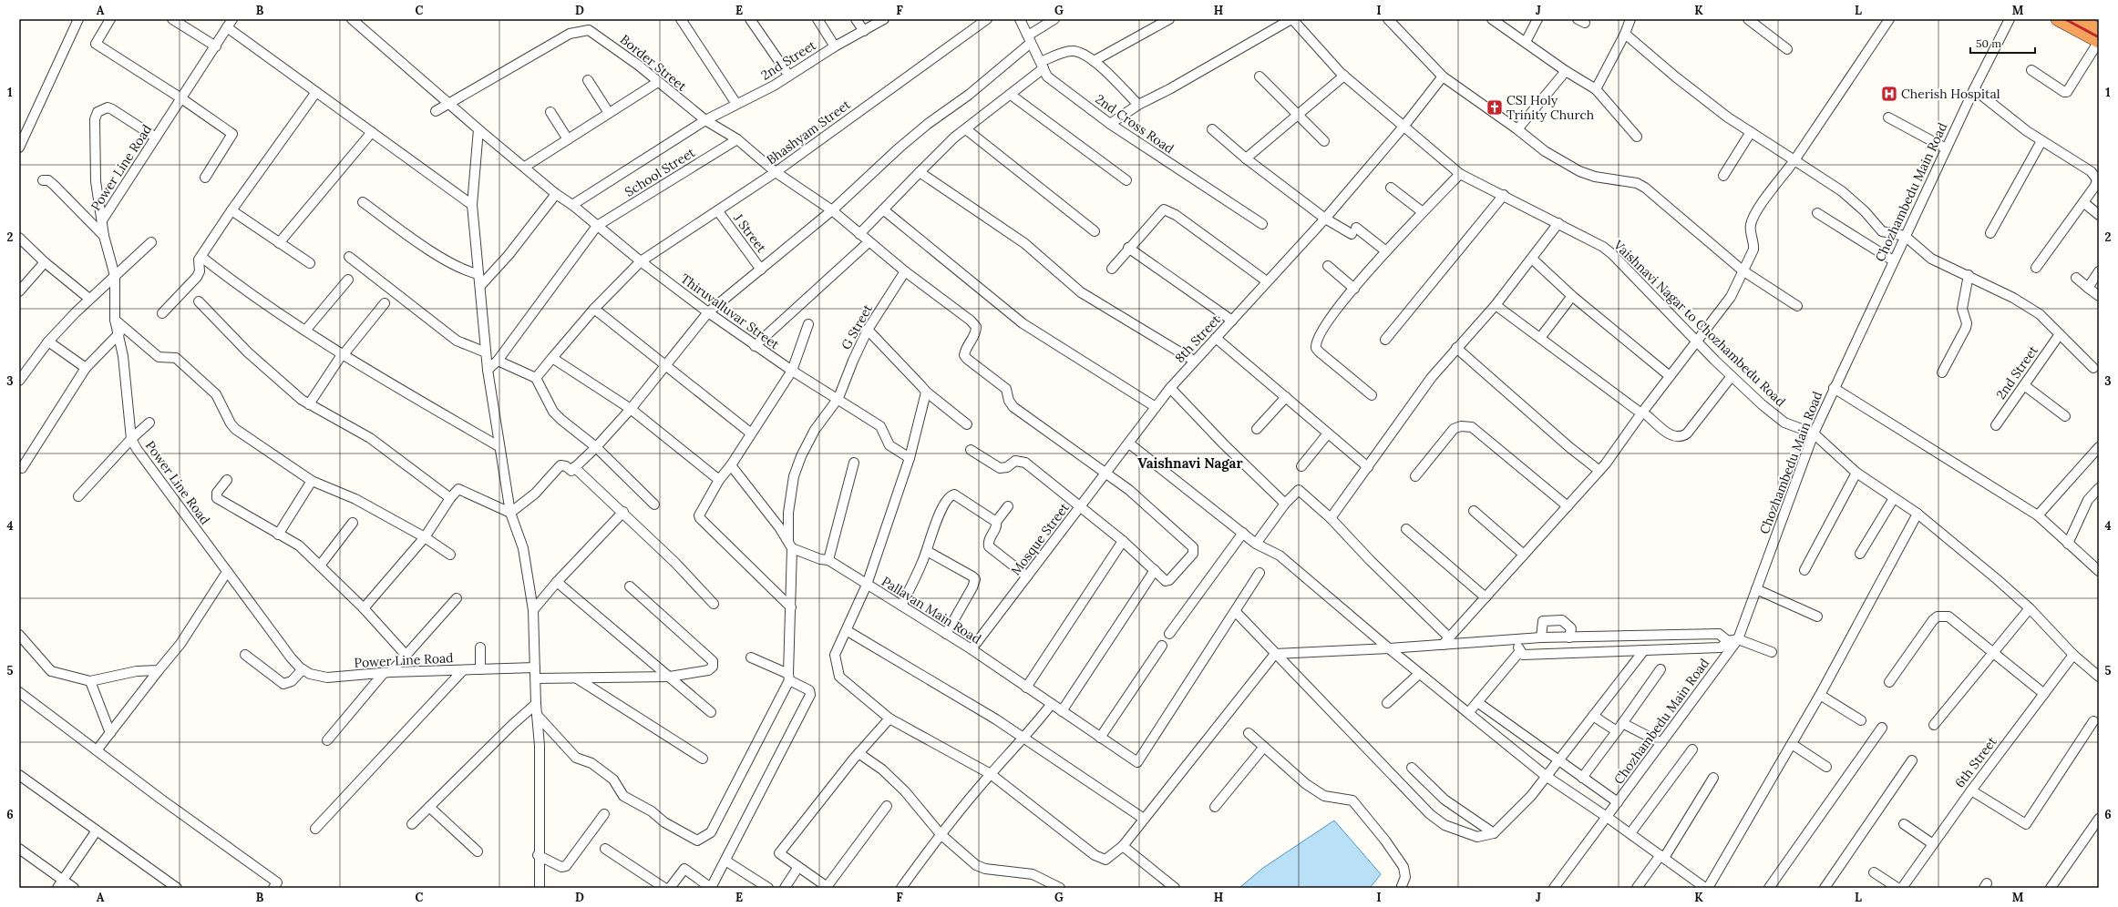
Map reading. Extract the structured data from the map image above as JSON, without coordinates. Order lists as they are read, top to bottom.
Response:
{
  "streets": {
    "street": [
      "2nd Street",
      "Border Street",
      "2nd Cross Road",
      "Bhashyam Street",
      "Power Line Road",
      "School Street",
      "Chozhambedu Main Road",
      "J Street",
      "Thiruvalluvar Street",
      "Vaishnavi Nagar to Chozhambedu Road",
      "G Street",
      "8th Street",
      "Mosque Street",
      "Pallavan Main Road",
      "6th Street"
    ]
  },
  "crossings": [
    ["2nd Street", "Border Street"],
    ["2nd Street", "Thiruvalluvar Street"],
    ["Border Street", "Bhashyam Street"],
    ["Border Street", "School Street"],
    ["Border Street", "Thiruvalluvar Street"],
    ["Border Street", "G Street"],
    ["Border Street", "Mosque Street"],
    ["Bhashyam Street", "J Street"],
    ["Bhashyam Street", "Thiruvalluvar Street"],
    ["School Street", "Thiruvalluvar Street"],
    ["Chozhambedu Main Road", "Vaishnavi Nagar to Chozhambedu Road"],
    ["Thiruvalluvar Street", "G Street"],
    ["Vaishnavi Nagar to Chozhambedu Road", "8th Street"],
    ["G Street", "Pallavan Main Road"],
    ["8th Street", "Mosque Street"],
    ["Mosque Street", "Pallavan Main Road"]
  ],
  "districts": ["Vaishnavi Nagar"],
  "places": {
    "hospital": ["Cherish Hospital"],
    "church": ["CSI Holy Trinity Church"]
  },
  "scale_bar": "50 m",
  "grid": {
    "columns": [
      "A",
      "B",
      "C",
      "D",
      "E",
      "F",
      "G",
      "H",
      "I",
      "J",
      "K",
      "L",
      "M"
    ],
    "rows": [
      "1",
      "2",
      "3",
      "4",
      "5",
      "6"
    ]
  }
}
